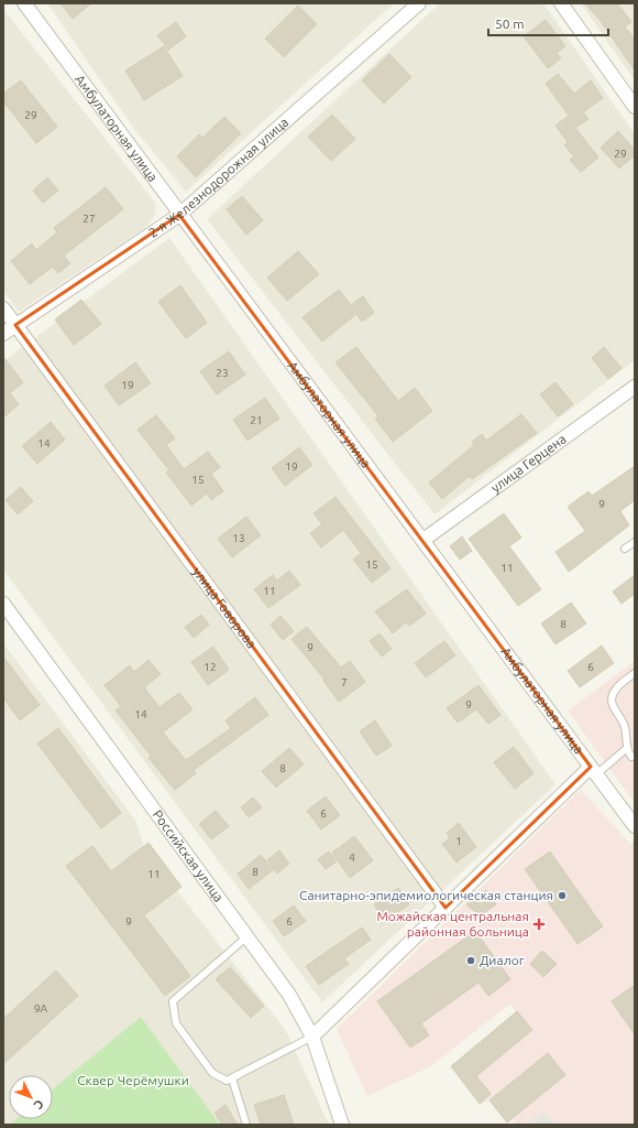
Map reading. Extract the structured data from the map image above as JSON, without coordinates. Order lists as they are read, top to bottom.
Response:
{
  "streets": {
    "street": [
      "Амбулаторная улица",
      "2-я Железнодорожная улица",
      "улица Герцена",
      "улица Говорова",
      "Российская улица"
    ]
  },
  "crossings": [
    ["Амбулаторная улица", "2-я Железнодорожная улица"],
    ["Амбулаторная улица", "улица Герцена"],
    ["2-я Железнодорожная улица", "улица Говорова"]
  ],
  "parks": ["Сквер Черёмушки"],
  "places": {
    "other": ["Санитарно-эпидемиологическая станция", "Диалог"],
    "health": ["Можайская центральная районная больница"]
  },
  "house_numbers": [
    "29",
    "29",
    "27",
    "23",
    "19",
    "21",
    "14",
    "19",
    "15",
    "9",
    "13",
    "15",
    "11",
    "11",
    "8",
    "9",
    "12",
    "6",
    "7",
    "9",
    "14",
    "8",
    "6",
    "1",
    "4",
    "8",
    "11",
    "9",
    "6",
    "9А"
  ],
  "scale_bar": "50 m",
  "north": "bottom right"
}
